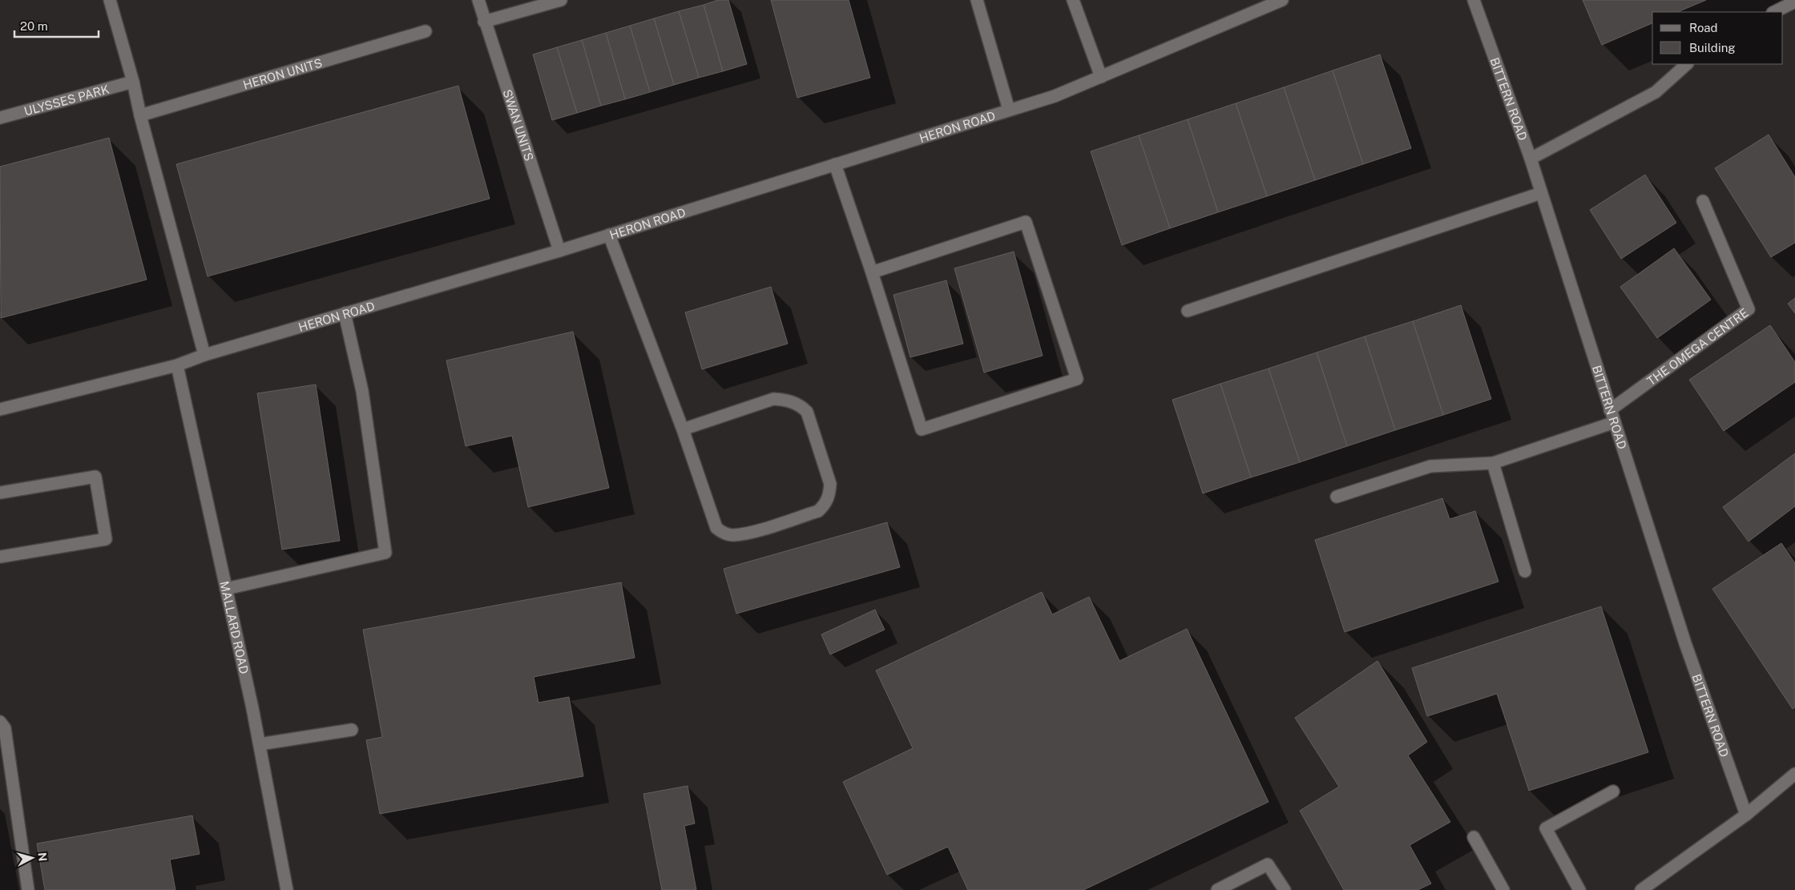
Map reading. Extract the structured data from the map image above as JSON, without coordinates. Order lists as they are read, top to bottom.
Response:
{
  "streets": {
    "street": [
      "HERON UNITS",
      "BITTERN ROAD",
      "ULYSSES PARK",
      "SWAN UNITS",
      "HERON ROAD",
      "THE OMEGA CENTRE",
      "MALLARD ROAD"
    ]
  },
  "crossings": [
    ["BITTERN ROAD", "THE OMEGA CENTRE"],
    ["SWAN UNITS", "HERON ROAD"],
    ["HERON ROAD", "MALLARD ROAD"]
  ],
  "legend": ["Road", "Building"],
  "scale_bar": "20 m",
  "north": "right"
}
